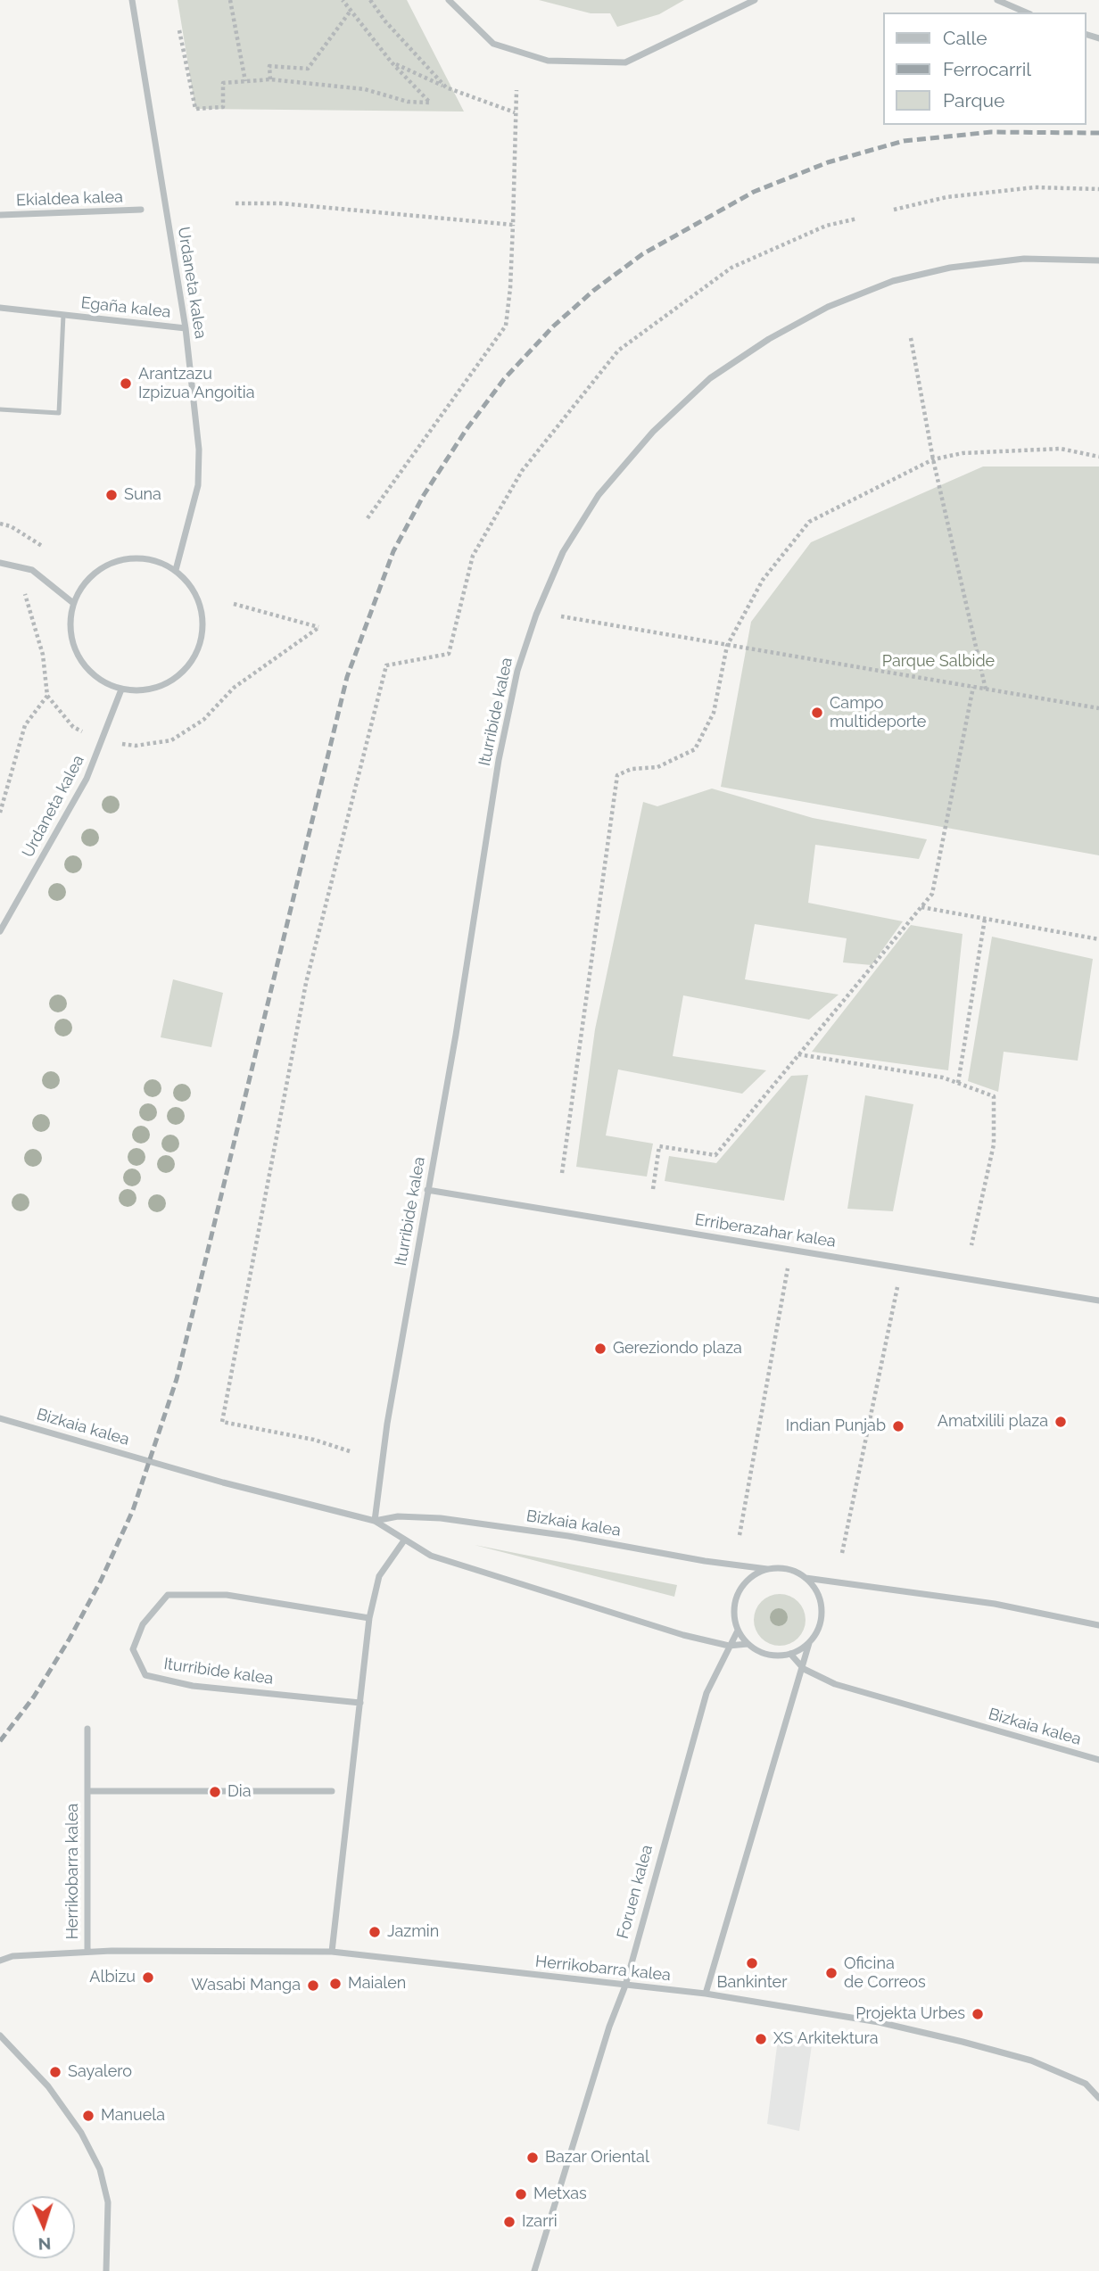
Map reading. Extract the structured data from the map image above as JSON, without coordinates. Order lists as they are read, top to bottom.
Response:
{
  "streets": {
    "street": [
      "Ekialdea kalea",
      "Urdaneta kalea",
      "Egaña kalea",
      "Iturribide kalea",
      "Erriberazahar kalea",
      "Bizkaia kalea",
      "Herrikobarra kalea",
      "Foruen kalea"
    ]
  },
  "crossings": [
    ["Urdaneta kalea", "Egaña kalea"],
    ["Iturribide kalea", "Erriberazahar kalea"],
    ["Iturribide kalea", "Bizkaia kalea"],
    ["Bizkaia kalea", "Foruen kalea"],
    ["Herrikobarra kalea", "Foruen kalea"]
  ],
  "parks": ["Parque Salbide"],
  "places": [
    "Arantzazu Izpizua Angoitia",
    "Suna",
    "Campo multideporte",
    "Gereziondo plaza",
    "Amatxilili plaza",
    "Indian Punjab",
    "Dia",
    "Jazmin",
    "Bankinter",
    "Oficina de Correos",
    "Albizu",
    "Maialen",
    "Wasabi Manga",
    "Projekta Urbes",
    "XS Arkitektura",
    "Sayalero",
    "Manuela",
    "Bazar Oriental",
    "Metxas",
    "Izarri"
  ],
  "legend": ["Calle", "Ferrocarril", "Parque"],
  "north": "bottom"
}
